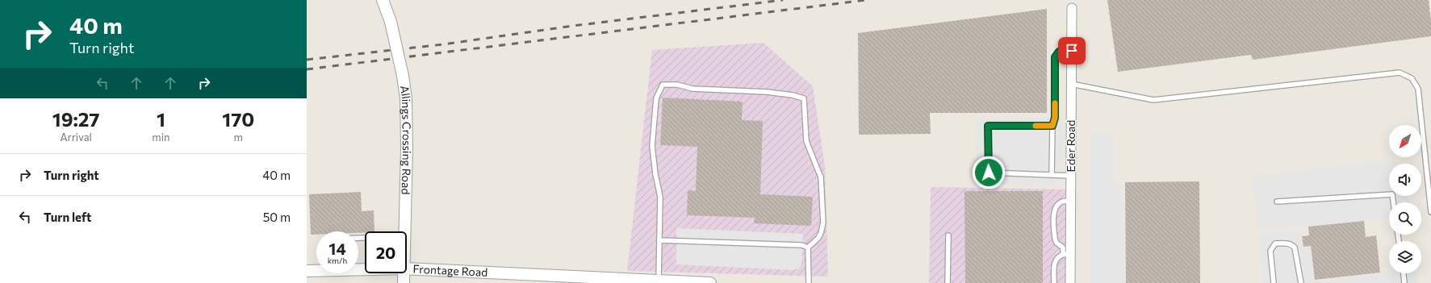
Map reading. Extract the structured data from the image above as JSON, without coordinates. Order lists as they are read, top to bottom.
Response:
{
  "streets": {
    "street": ["Allings Crossing Road", "Eder Road", "Frontage Road"]
  },
  "north": "bottom left",
  "page": {
    "turn": ["40 m", "Turn right"],
    "eta": [
      "19:27",
      "Arrival",
      "1",
      "min",
      "170",
      "m"
    ],
    "list": [
      {
        "name": "Turn right",
        "value": "40 m"
      },
      {
        "name": "Turn left",
        "value": "50 m"
      }
    ],
    "speed": "14 km/h",
    "limit": "20"
  }
}
